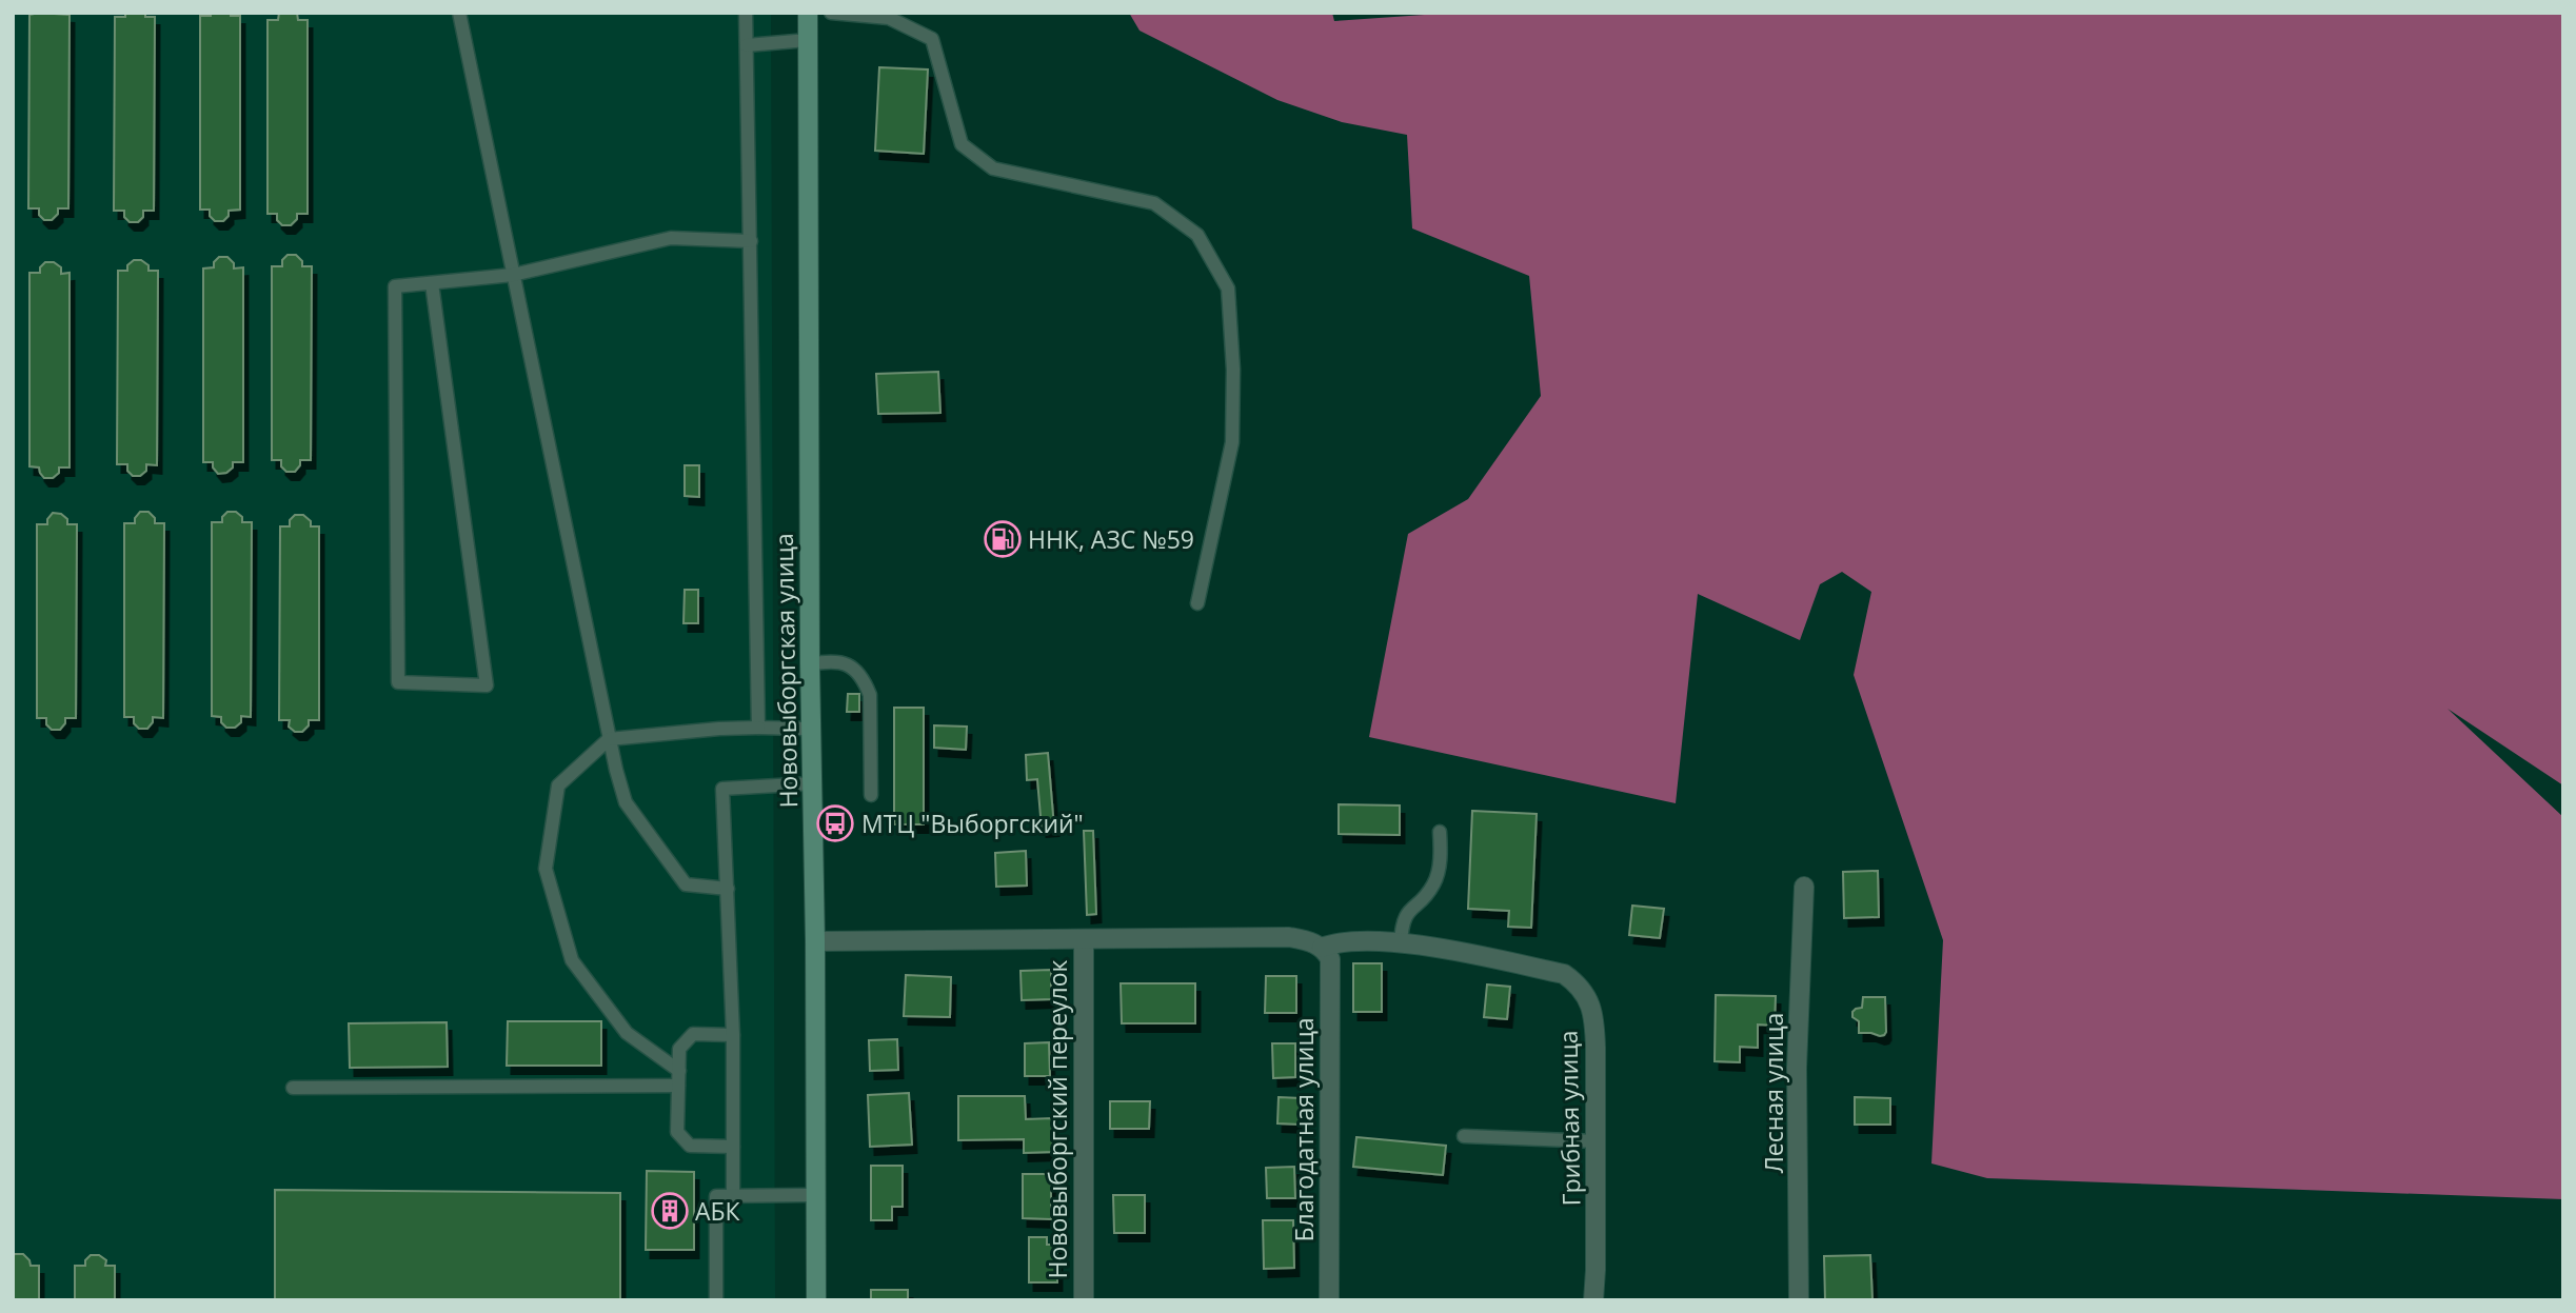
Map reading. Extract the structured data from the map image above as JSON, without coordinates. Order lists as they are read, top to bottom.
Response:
{
  "streets": {
    "street": [
      "Нововыборгская улица",
      "Лесная улица",
      "Грибная улица",
      "Нововыборгский переулок",
      "Благодатная улица"
    ]
  },
  "crossings": [
    ["Грибная улица", "Благодатная улица"]
  ],
  "places": {
    "fuel station": ["ННК, АЗС №59"],
    "bus stop": ["МТЦ \"Выборгский\""],
    "building": ["АБК"]
  }
}
